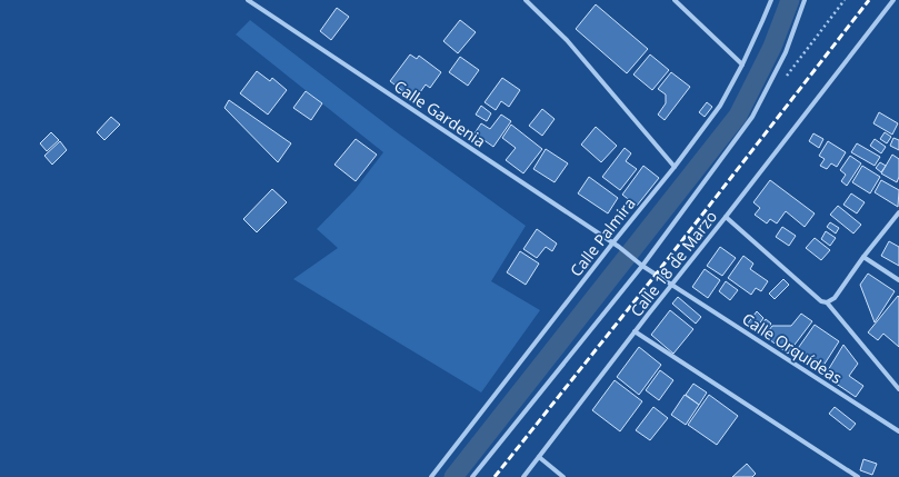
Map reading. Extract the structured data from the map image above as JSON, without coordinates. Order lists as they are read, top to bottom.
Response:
{
  "streets": {
    "street": [
      "Calle Gardenia",
      "Calle Palmira",
      "Calle 18 de Marzo",
      "Calle Orquídeas"
    ]
  },
  "crossings": [
    ["Calle Gardenia", "Calle Palmira"],
    ["Calle Gardenia", "Calle Orquídeas"],
    ["Calle 18 de Marzo", "Calle Orquídeas"]
  ]
}
